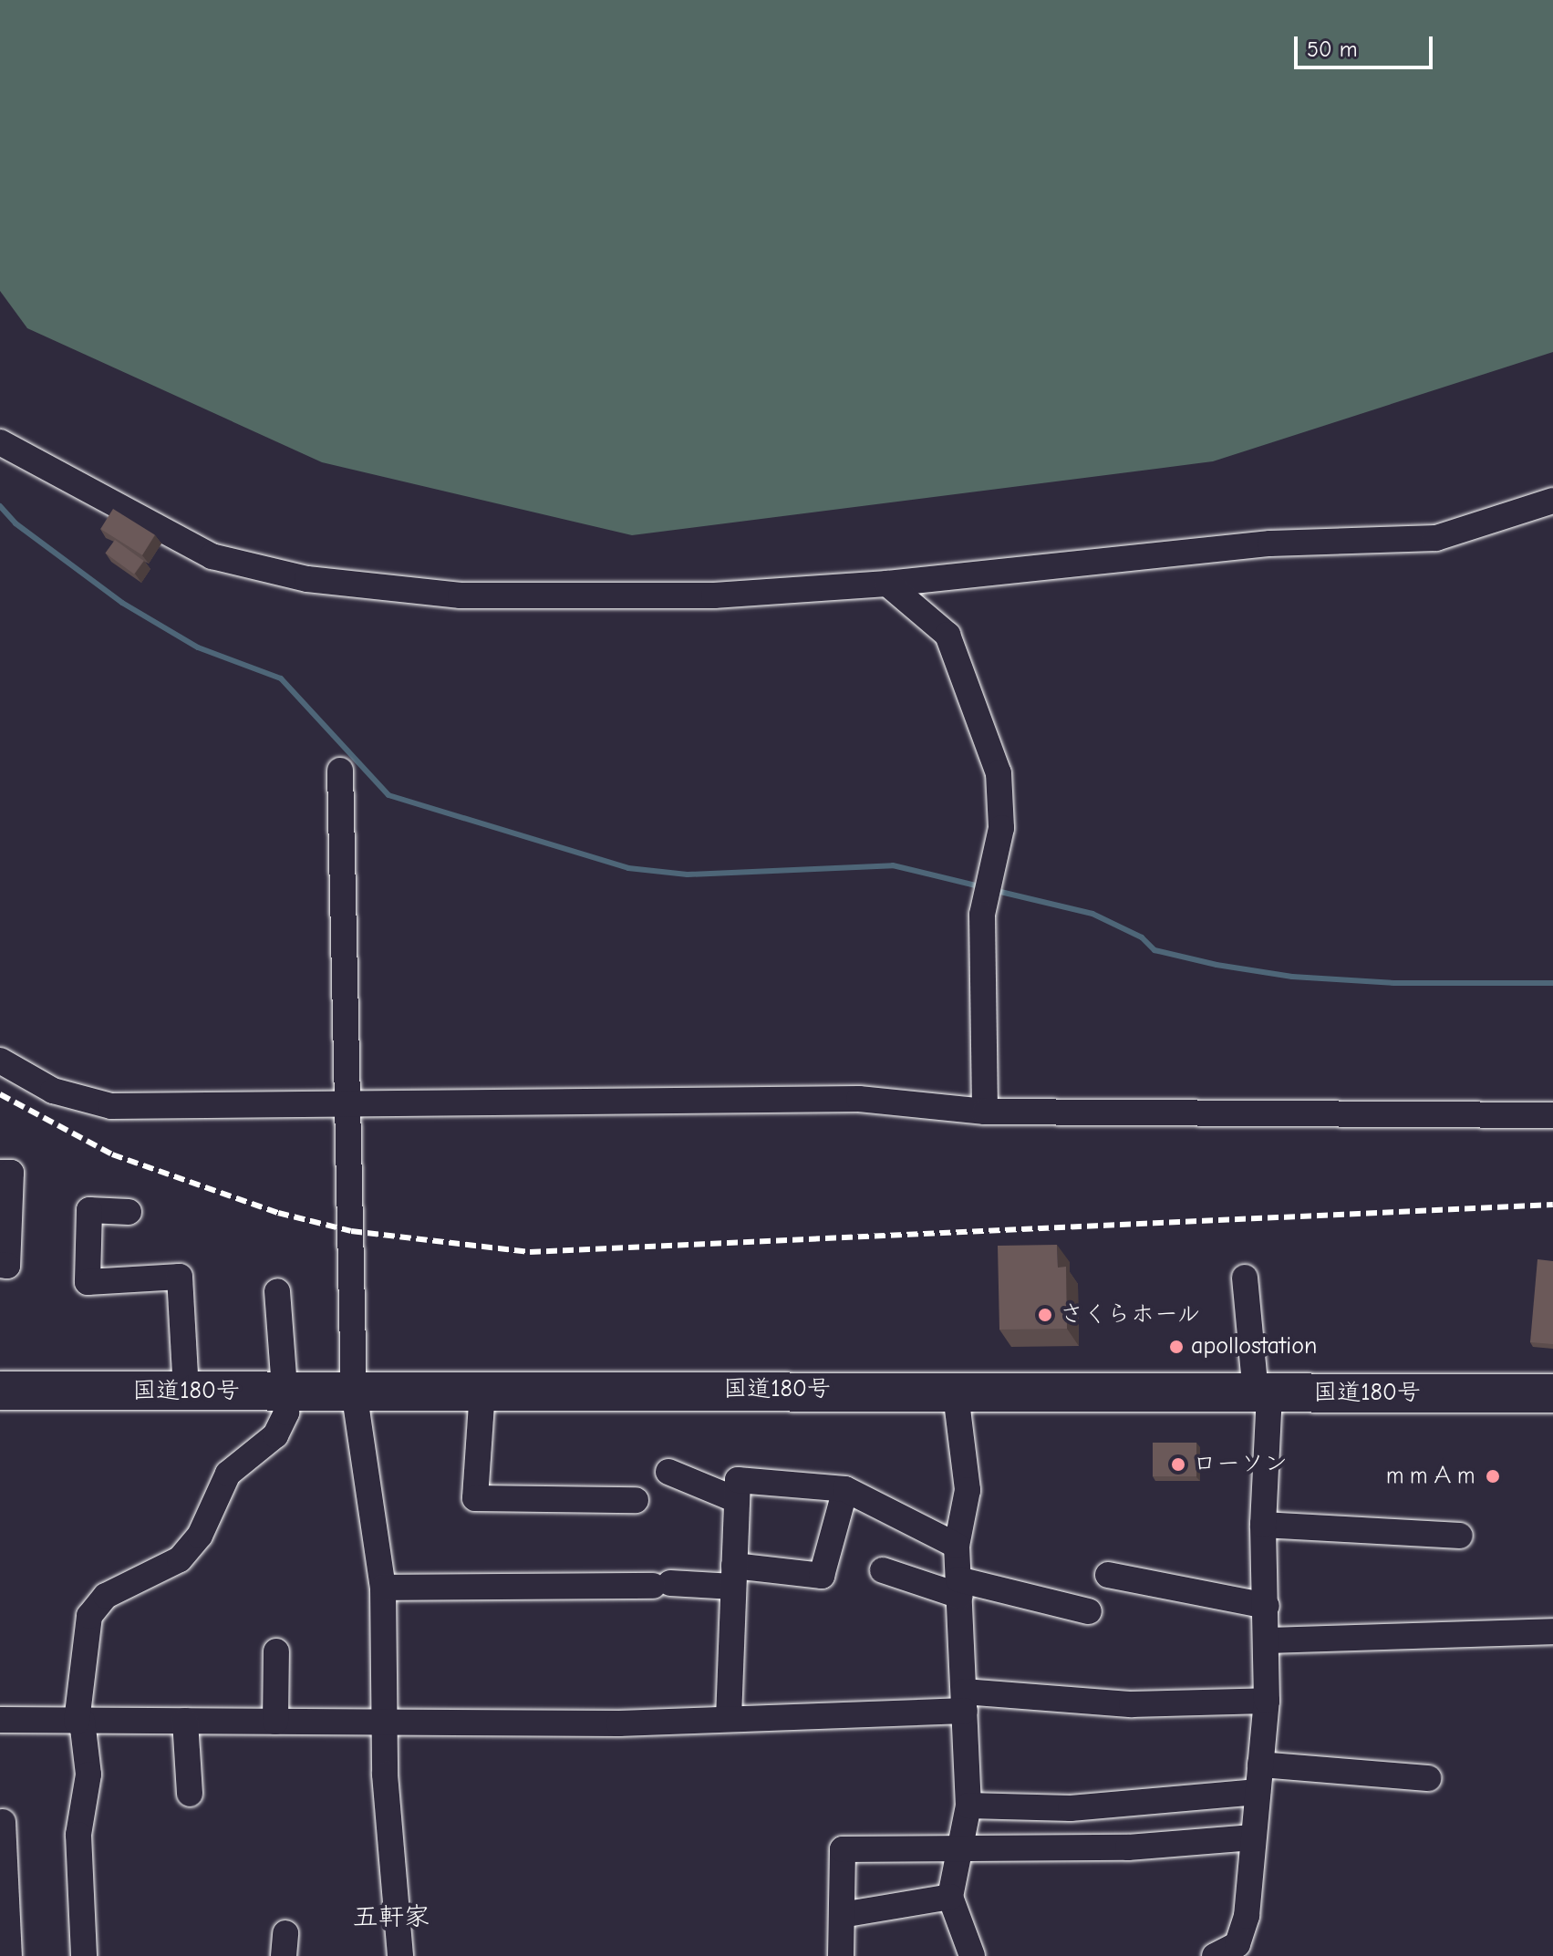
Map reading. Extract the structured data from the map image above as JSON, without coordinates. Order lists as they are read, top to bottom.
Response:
{
  "streets": {
    "highway": ["国道180号"]
  },
  "districts": ["五軒家"],
  "places": [
    "さくらホール",
    "apollostation",
    "ローソン",
    "ｍｍＡｍ"
  ],
  "scale_bar": "50 m"
}
